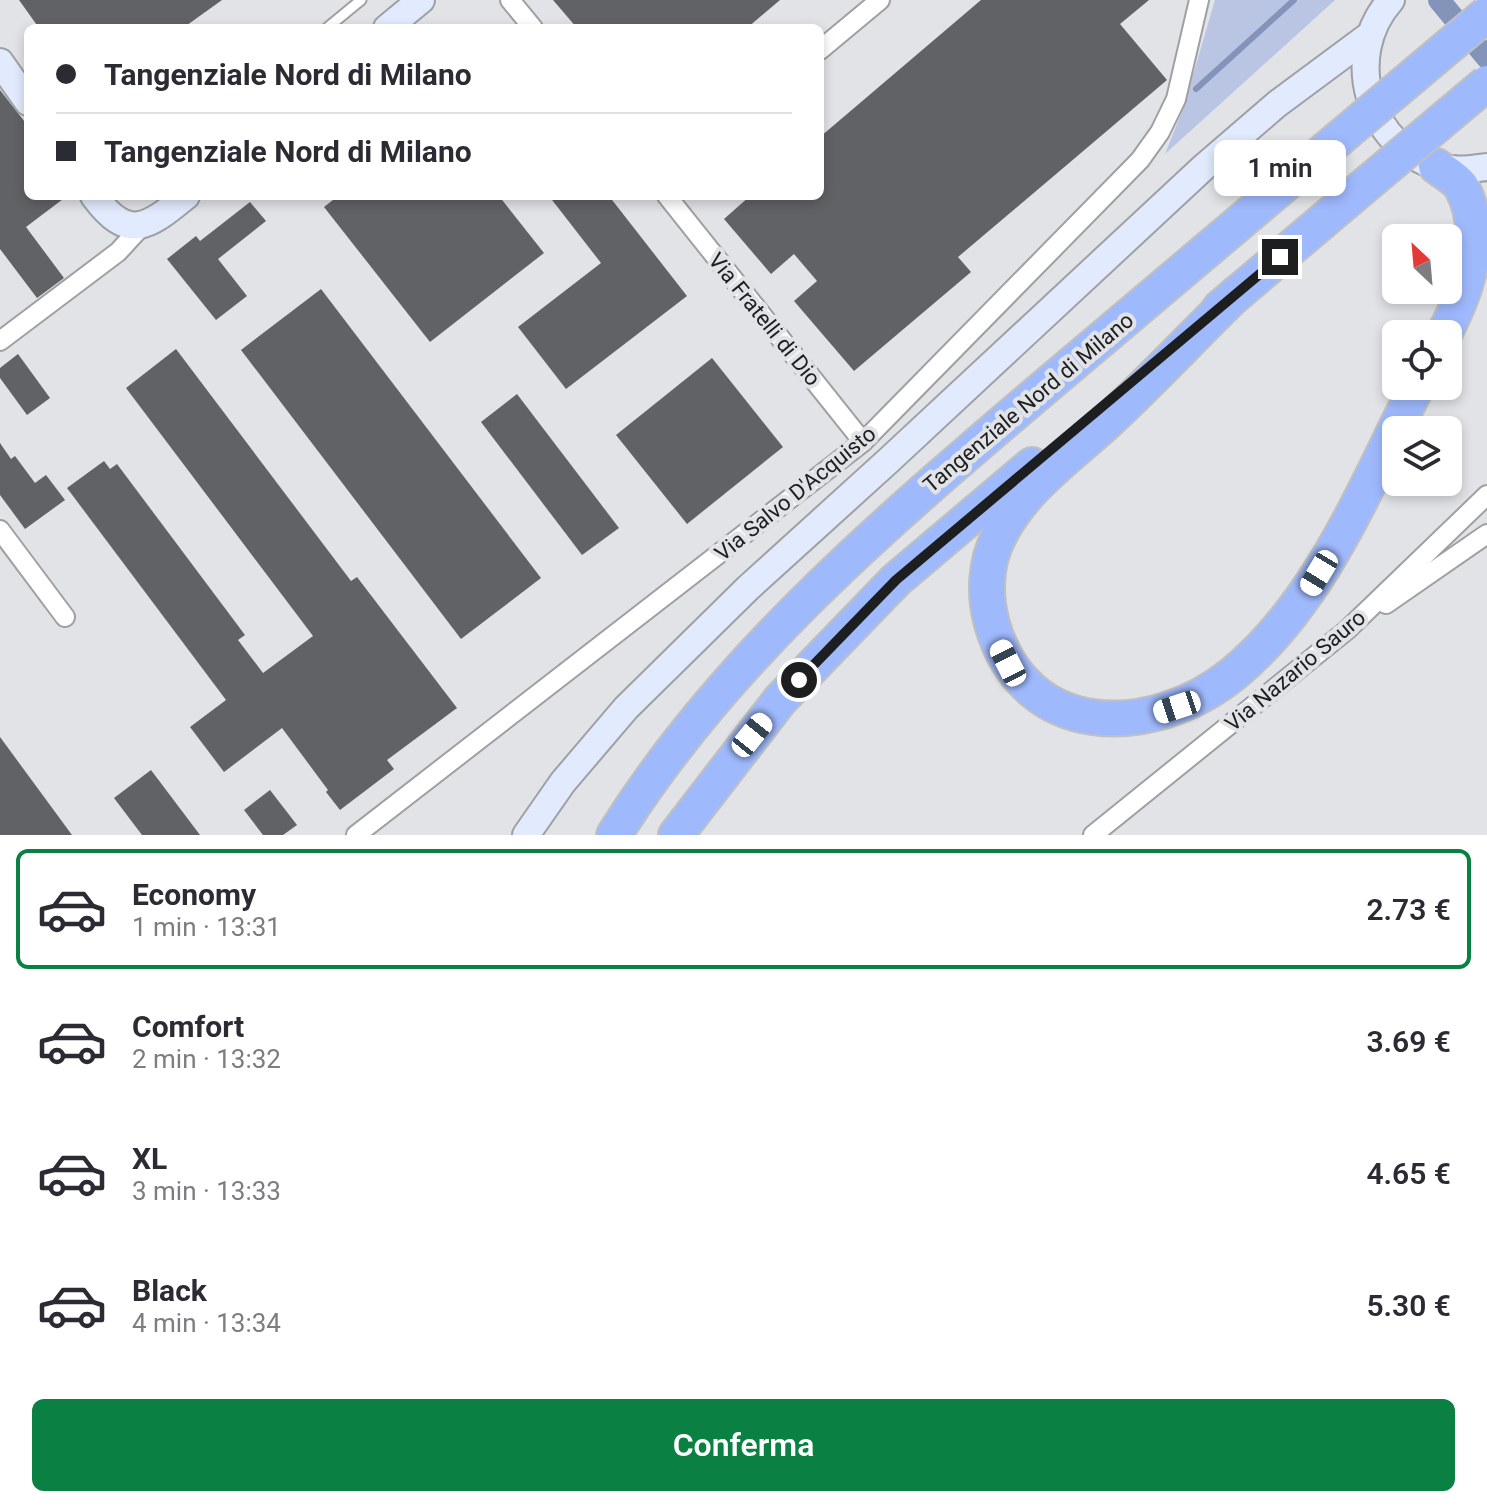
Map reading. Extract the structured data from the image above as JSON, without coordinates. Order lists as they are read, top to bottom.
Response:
{
  "streets": {
    "highway": ["Tangenziale Nord di Milano"],
    "street": ["Via Fratelli di Dio", "Via Salvo D'Acquisto", "Via Nazario Sauro"]
  },
  "crossings": [
    ["Via Fratelli di Dio", "Via Salvo D'Acquisto"]
  ],
  "north": "top left",
  "page": {
    "banner": ["Tangenziale Nord di Milano", "Tangenziale Nord di Milano"],
    "bubble": "1 min",
    "list": [
      {
        "name": "Economy",
        "note": "1 min · 13:31",
        "value": "2.73 €"
      },
      {
        "name": "Comfort",
        "note": "2 min · 13:32",
        "value": "3.69 €"
      },
      {
        "name": "XL",
        "note": "3 min · 13:33",
        "value": "4.65 €"
      },
      {
        "name": "Black",
        "note": "4 min · 13:34",
        "value": "5.30 €"
      }
    ],
    "buttons": "Conferma"
  }
}
